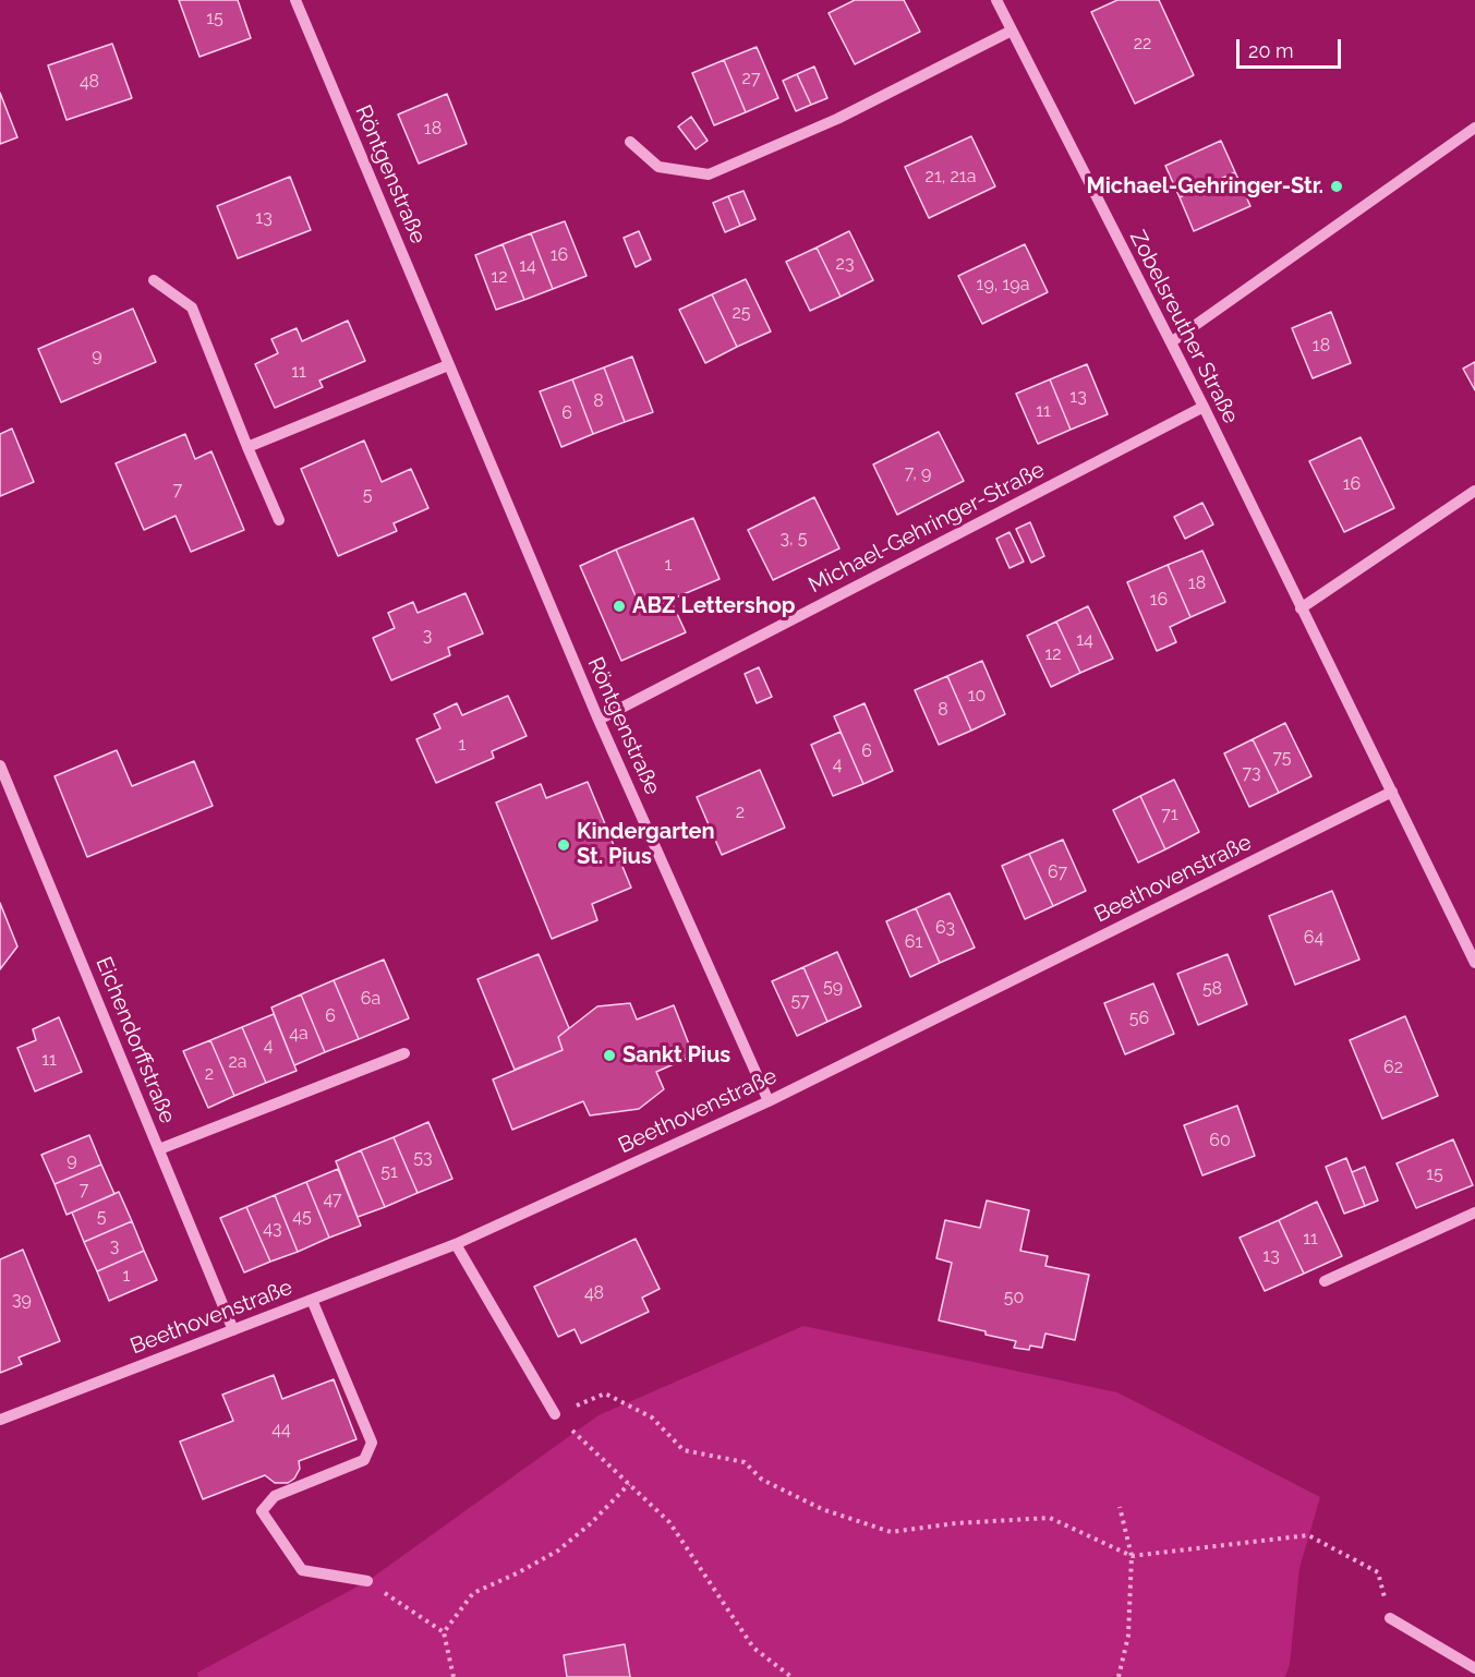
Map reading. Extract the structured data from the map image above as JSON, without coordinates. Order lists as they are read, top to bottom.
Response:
{
  "streets": {
    "street": [
      "Röntgenstraße",
      "Zobelsreuther Straße",
      "Michael-Gehringer-Straße",
      "Beethovenstraße",
      "Eichendorffstraße"
    ]
  },
  "crossings": [
    ["Röntgenstraße", "Michael-Gehringer-Straße"],
    ["Röntgenstraße", "Beethovenstraße"],
    ["Zobelsreuther Straße", "Michael-Gehringer-Straße"],
    ["Zobelsreuther Straße", "Beethovenstraße"],
    ["Beethovenstraße", "Eichendorffstraße"]
  ],
  "places": [
    "Michael-Gehringer-Str.",
    "ABZ Lettershop",
    "Kindergarten St. Pius",
    "Sankt Pius"
  ],
  "house_numbers": [
    "15",
    "22",
    "27",
    "48",
    "18",
    "21, 21a",
    "13",
    "16",
    "23",
    "14",
    "12",
    "19, 19a",
    "25",
    "18",
    "9",
    "11",
    "13",
    "8",
    "11",
    "6",
    "7, 9",
    "16",
    "7",
    "5",
    "3, 5",
    "1",
    "18",
    "16",
    "3",
    "14",
    "12",
    "10",
    "8",
    "1",
    "6",
    "75",
    "4",
    "73",
    "2",
    "71",
    "67",
    "63",
    "64",
    "61",
    "59",
    "58",
    "6a",
    "57",
    "6",
    "56",
    "4a",
    "4",
    "11",
    "2a",
    "62",
    "2",
    "60",
    "53",
    "9",
    "51",
    "15",
    "7",
    "47",
    "5",
    "45",
    "43",
    "11",
    "3",
    "13",
    "1",
    "48",
    "50",
    "39",
    "44"
  ],
  "scale_bar": "20 m"
}
